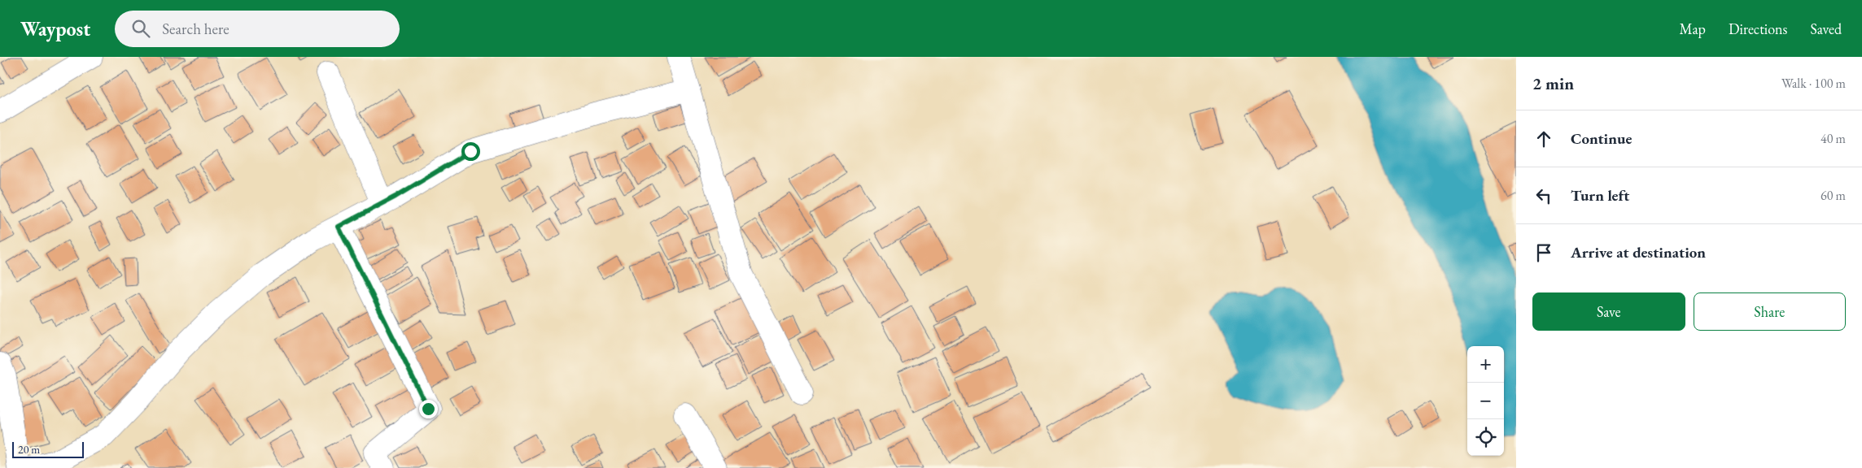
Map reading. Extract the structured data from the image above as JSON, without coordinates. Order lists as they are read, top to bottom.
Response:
{
  "scale_bar": "20 m",
  "page": {
    "header": "Waypost",
    "search": "Search here",
    "nav": ["Map", "Directions", "Saved"],
    "heading": ["2 min", "Walk · 100 m"],
    "list": [
      ["Continue", "40 m"],
      ["Turn left", "60 m"],
      "Arrive at destination"
    ],
    "buttons": ["Save", "Share"],
    "map_buttons": ["+", "−"],
    "scale": "20 m"
  }
}
